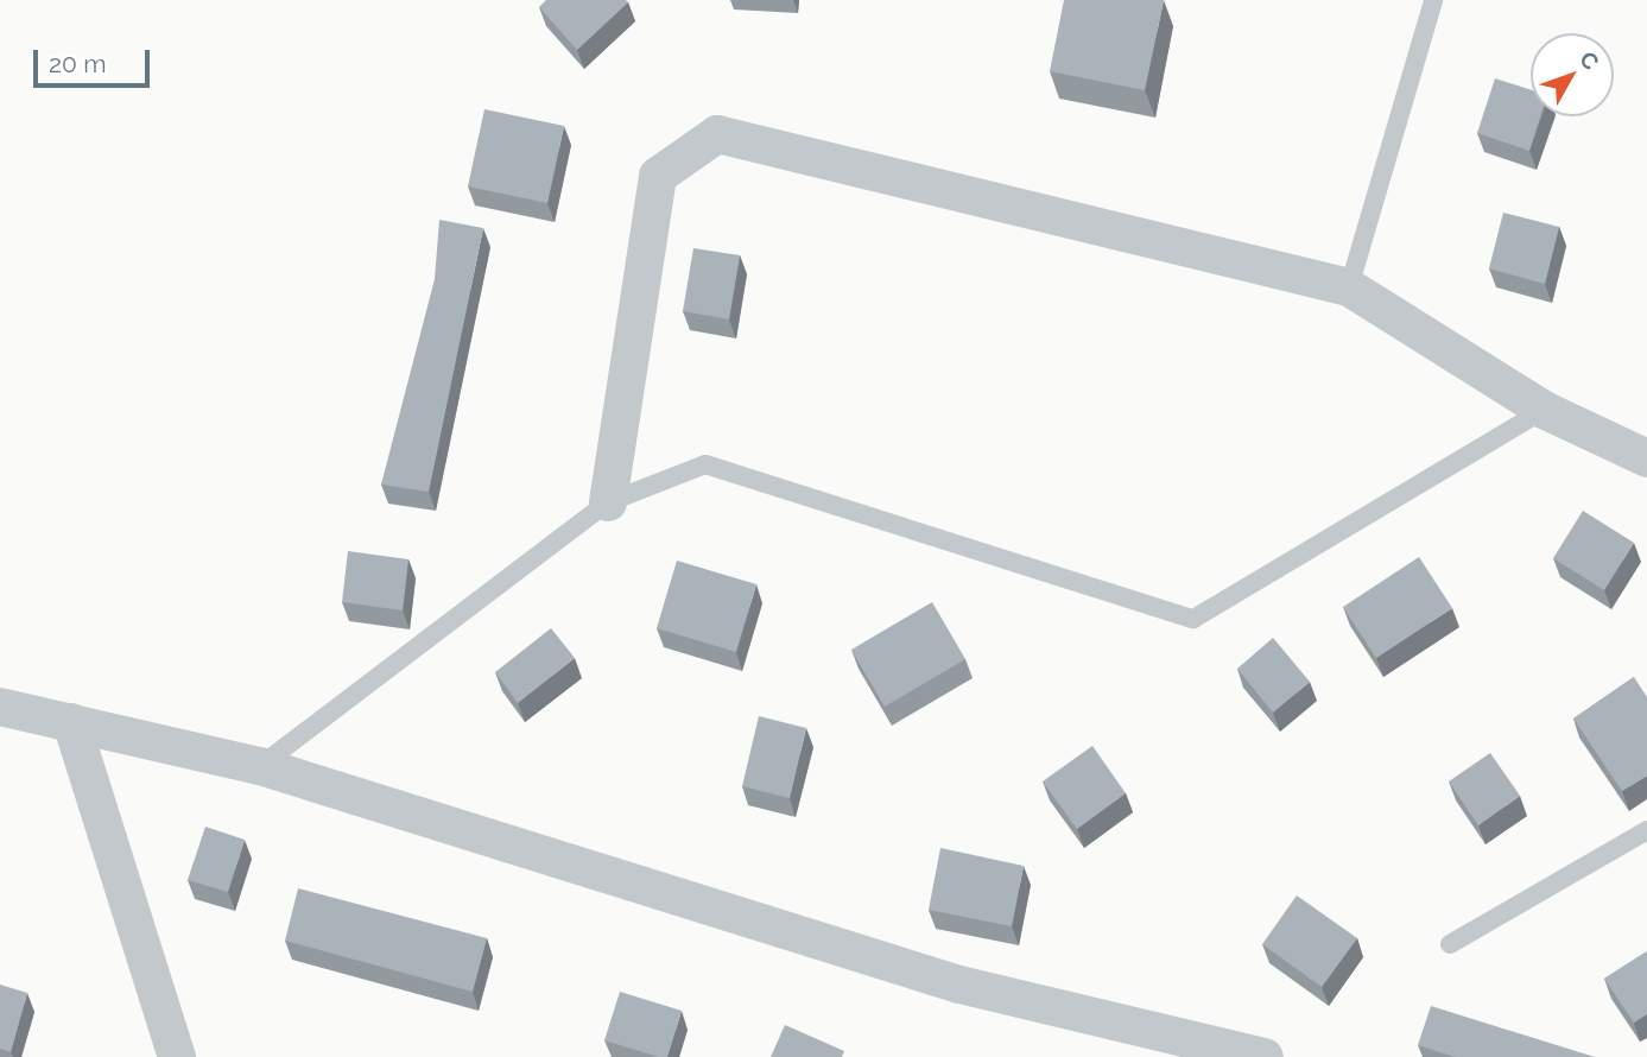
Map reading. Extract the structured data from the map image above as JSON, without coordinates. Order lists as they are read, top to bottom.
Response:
{
  "scale_bar": "20 m",
  "north": "top right"
}
